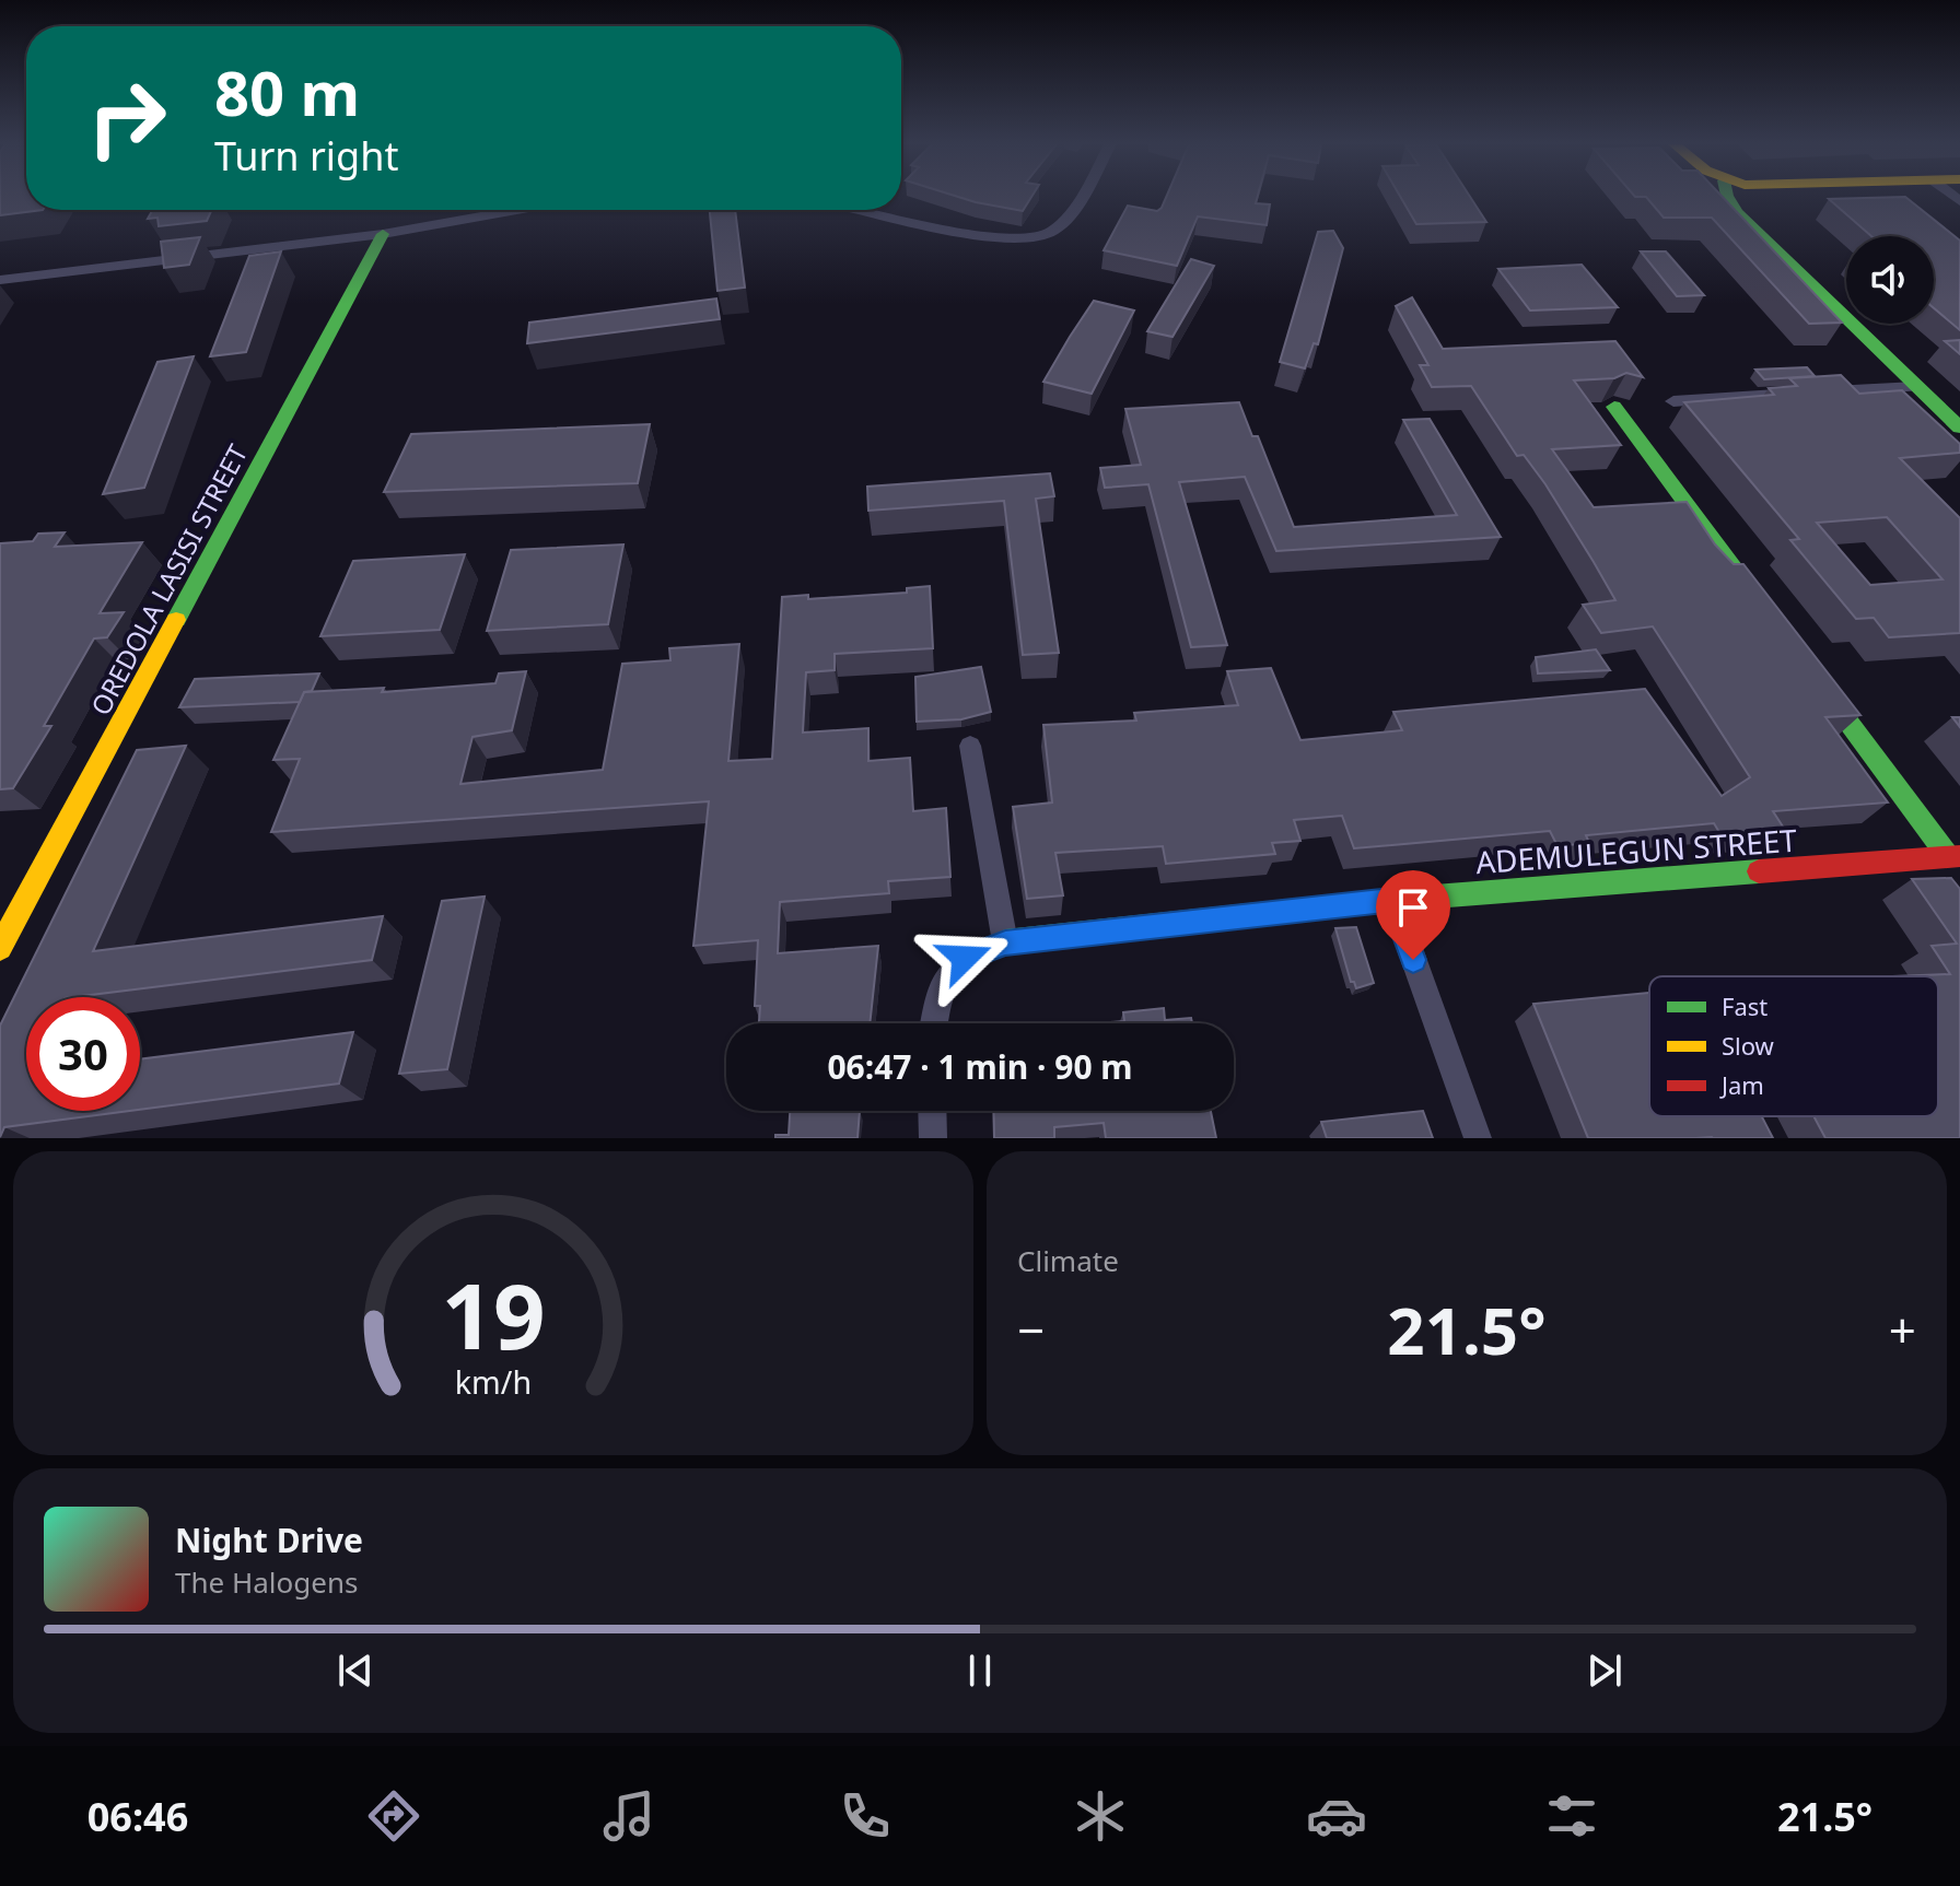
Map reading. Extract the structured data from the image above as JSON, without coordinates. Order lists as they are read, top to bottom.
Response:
{
  "streets": {
    "street": ["OREDOLA LASISI STREET", "ADEMULEGUN STREET"]
  },
  "legend": ["Fast", "Slow", "Jam"],
  "page": {
    "turn": ["80 m", "Turn right"],
    "limit": "30",
    "trip": "06:47 · 1 min · 90 m",
    "tile": "Climate",
    "heat": ["−", "21.5°", "+"],
    "song": ["Night Drive", "The Halogens"],
    "tabs": ["06:46", "21.5°"],
    "gauge": ["19", "km/h"]
  }
}
